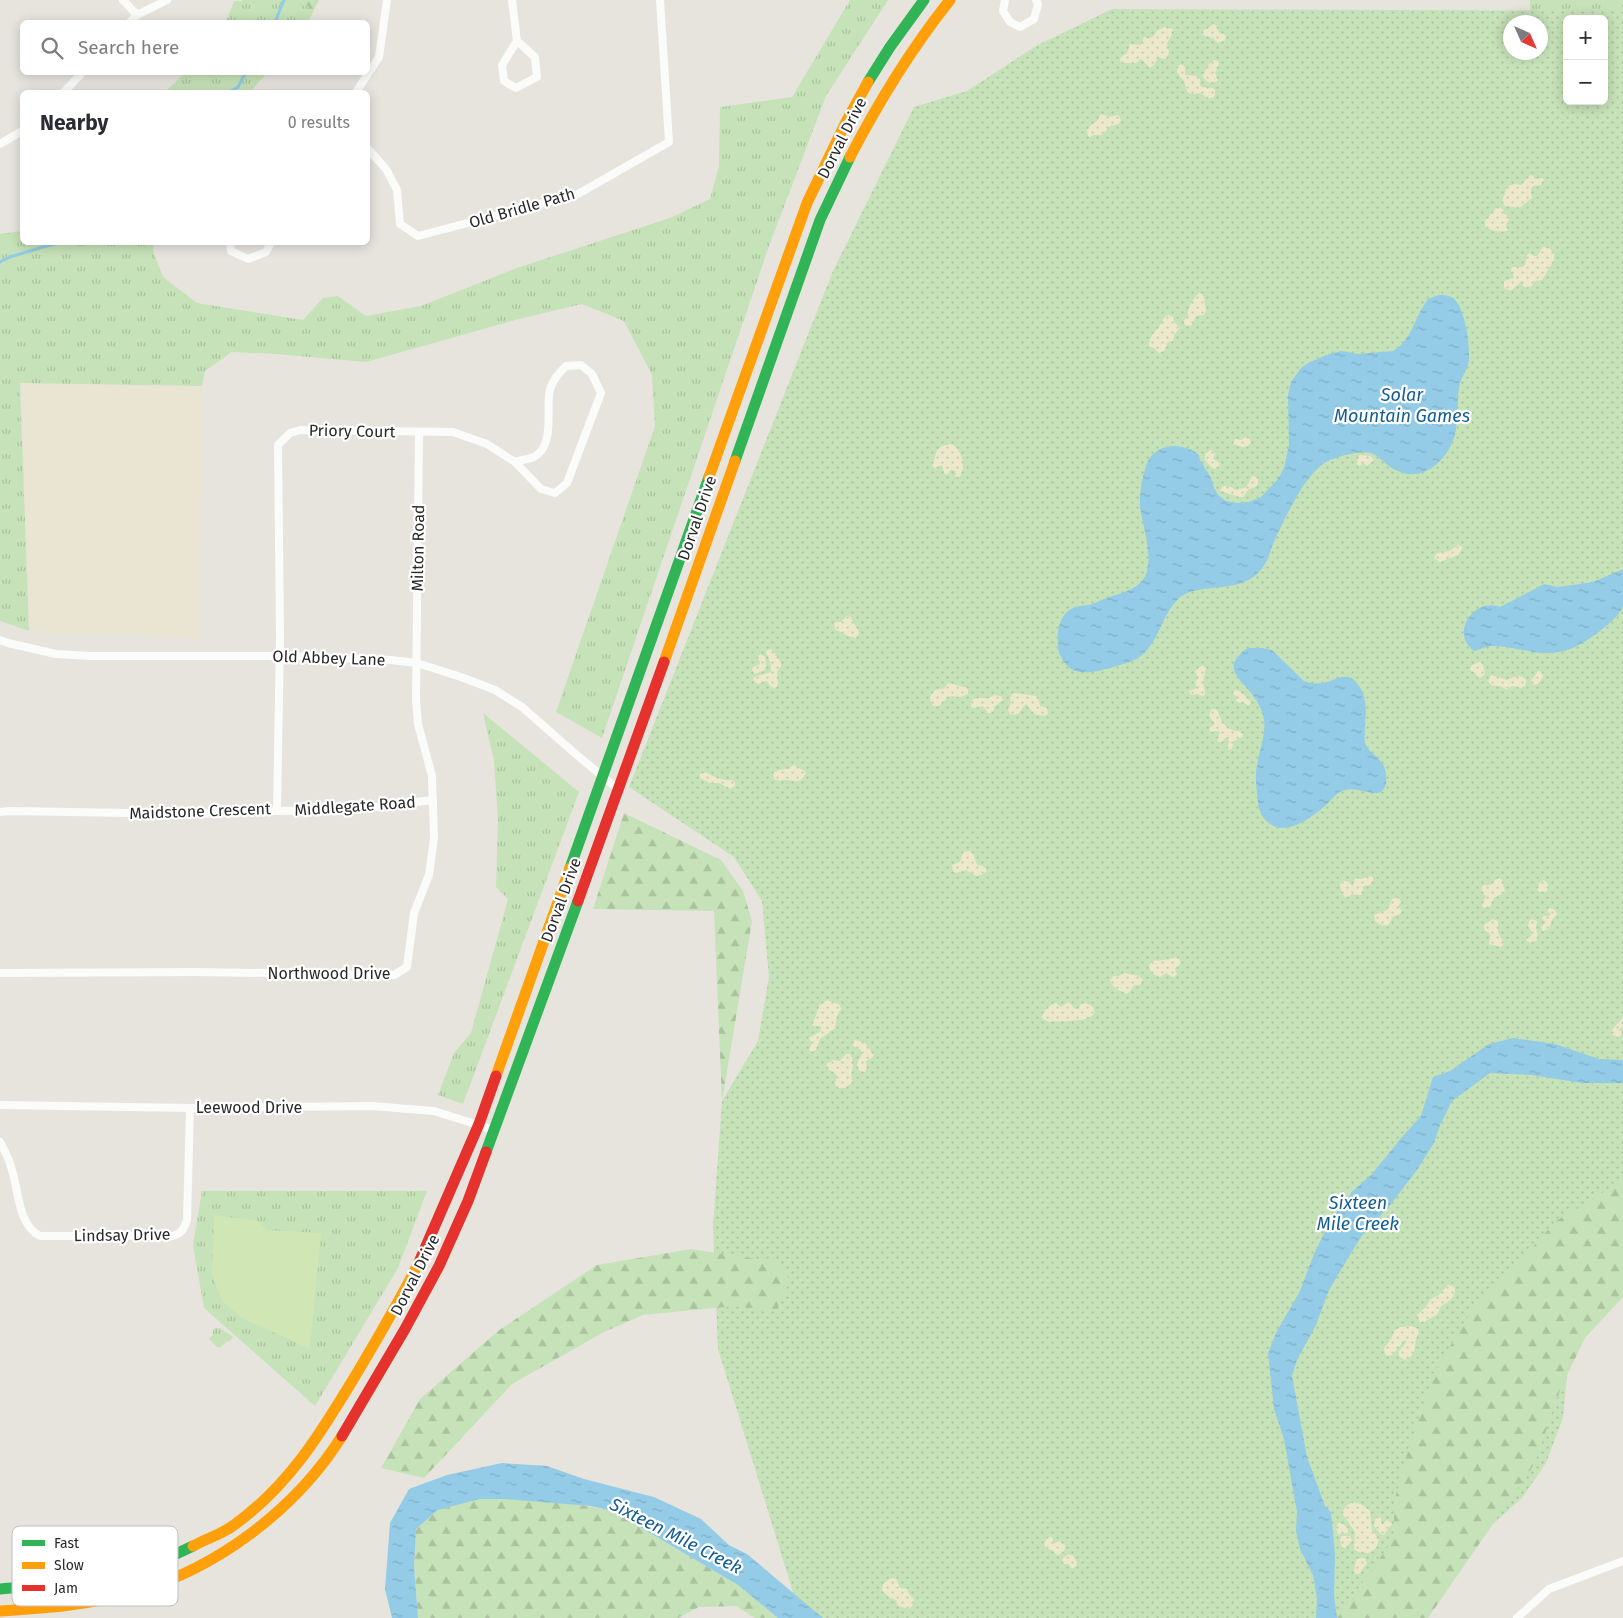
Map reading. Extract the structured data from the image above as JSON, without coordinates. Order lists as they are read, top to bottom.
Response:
{
  "streets": {
    "main road": ["Dorval Drive"],
    "street": [
      "Old Bridle Path",
      "Priory Court",
      "Milton Road",
      "Old Abbey Lane",
      "Middlegate Road",
      "Maidstone Crescent",
      "Northwood Drive",
      "Leewood Drive",
      "Lindsay Drive"
    ]
  },
  "crossings": [
    ["Dorval Drive", "Old Abbey Lane"],
    ["Dorval Drive", "Leewood Drive"],
    ["Priory Court", "Milton Road"],
    ["Priory Court", "Old Abbey Lane"],
    ["Priory Court", "Maidstone Crescent"],
    ["Milton Road", "Old Abbey Lane"],
    ["Milton Road", "Northwood Drive"],
    ["Old Abbey Lane", "Maidstone Crescent"],
    ["Old Abbey Lane", "Northwood Drive"],
    ["Middlegate Road", "Maidstone Crescent"],
    ["Middlegate Road", "Northwood Drive"],
    ["Leewood Drive", "Lindsay Drive"]
  ],
  "water": ["Solar Mountain Games", "Sixteen Mile Creek"],
  "legend": ["Fast", "Slow", "Jam"],
  "north": "bottom right",
  "page": {
    "map_buttons": ["+", "−"],
    "search": "Search here",
    "heading": ["Nearby", "0 results"]
  }
}
